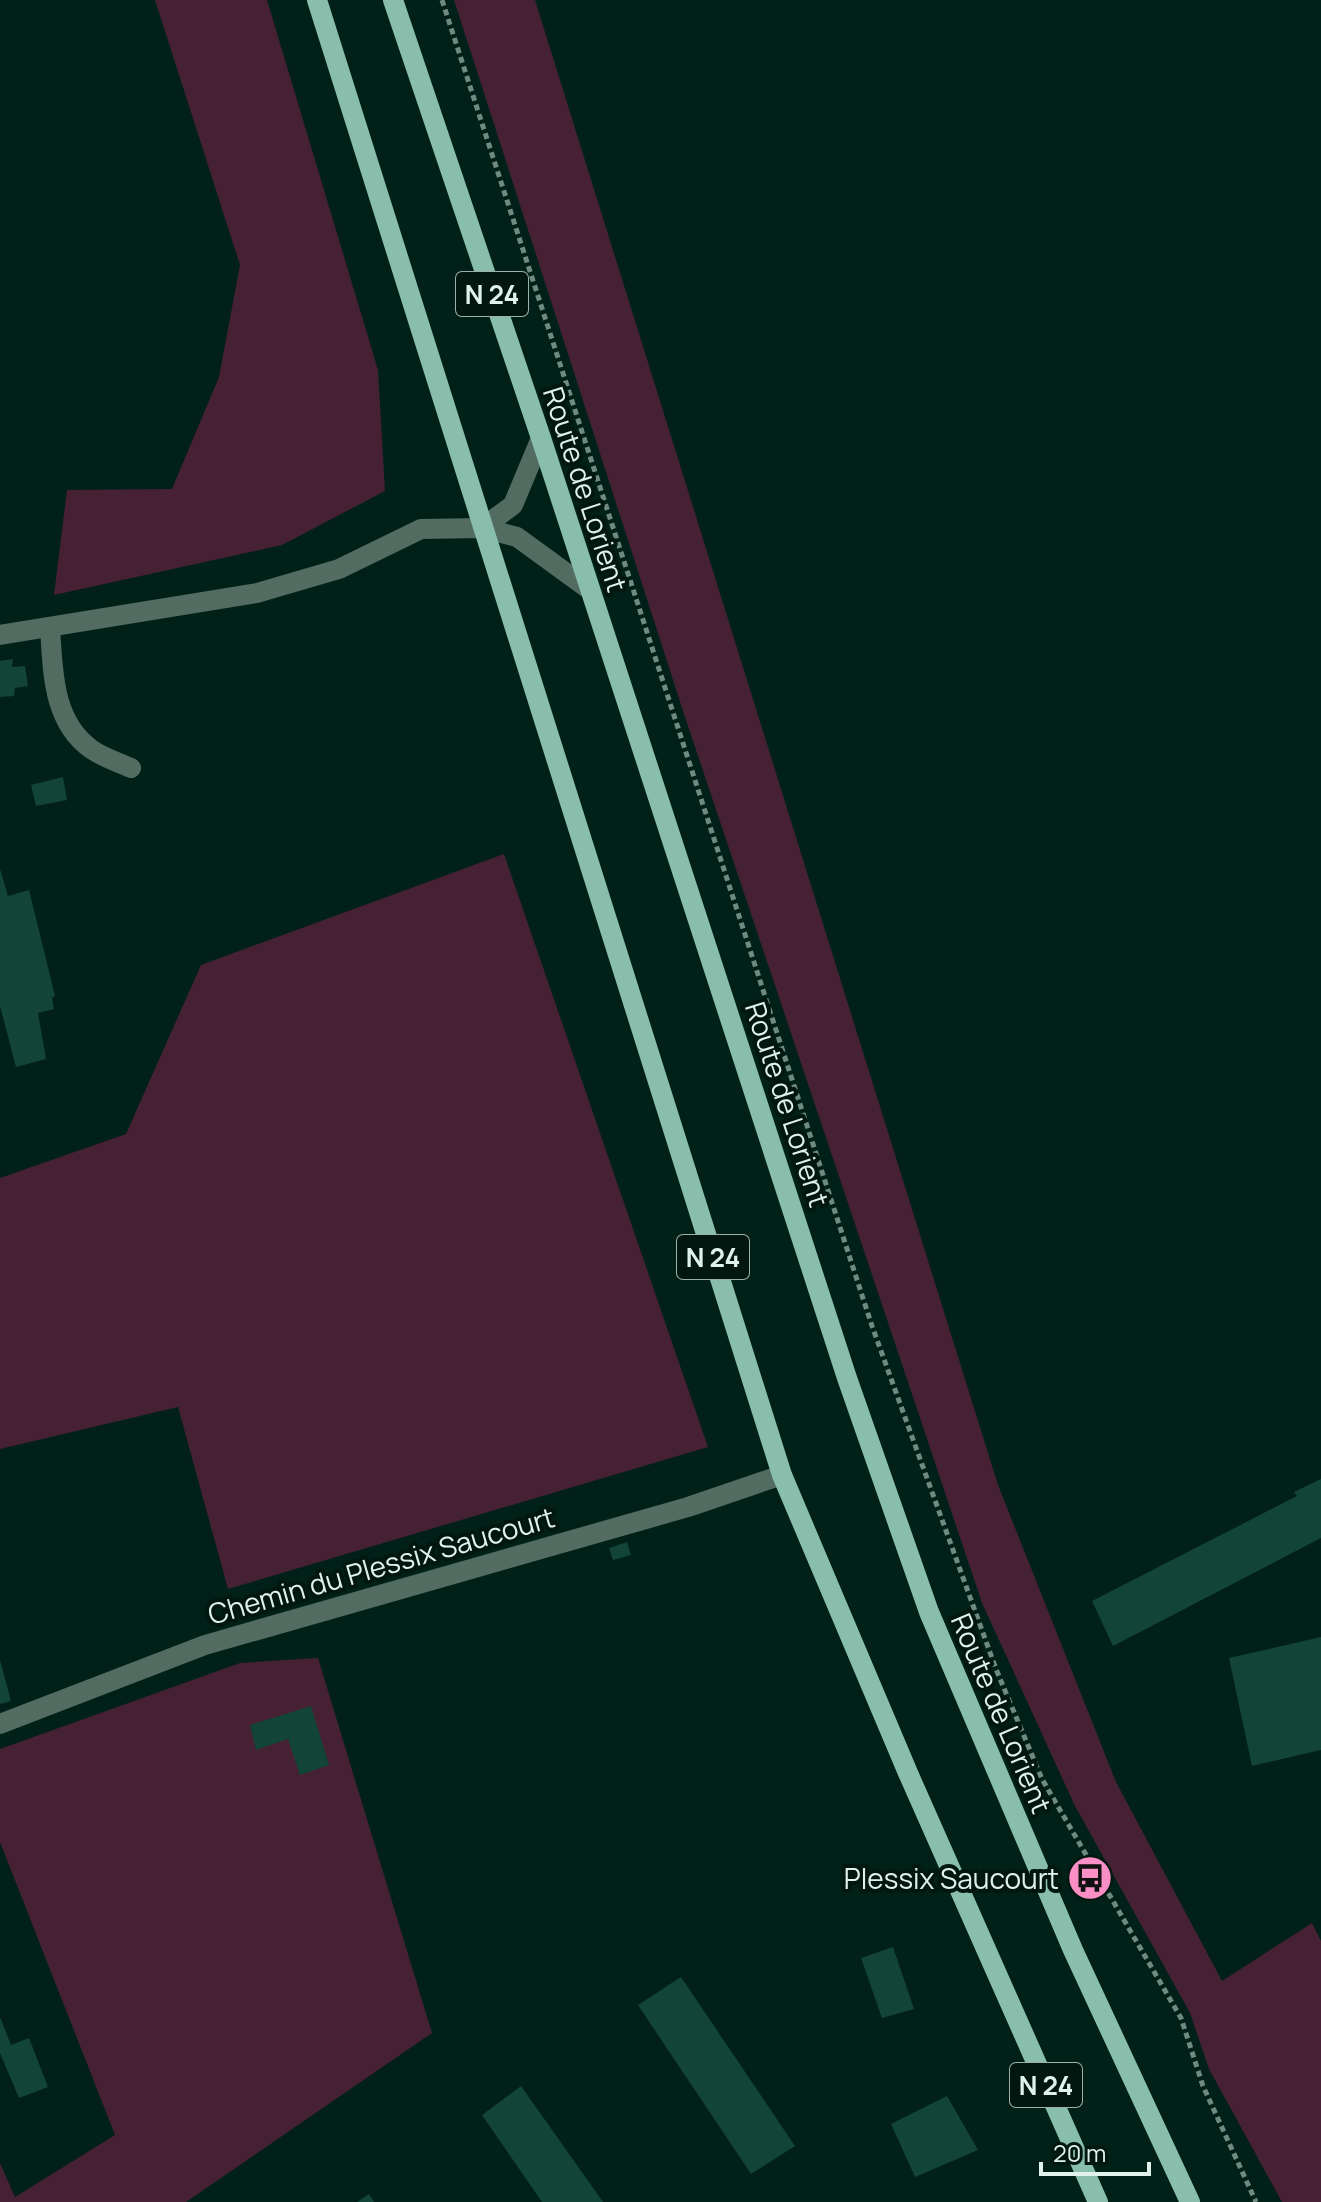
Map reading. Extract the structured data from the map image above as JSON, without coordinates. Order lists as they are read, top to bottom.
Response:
{
  "streets": {
    "main road": ["N 24", "Route de Lorient"],
    "street": ["Chemin du Plessix Saucourt"]
  },
  "crossings": [
    ["N 24", "Chemin du Plessix Saucourt"]
  ],
  "places": {
    "bus stop": ["Plessix Saucourt"]
  },
  "scale_bar": "20 m"
}
